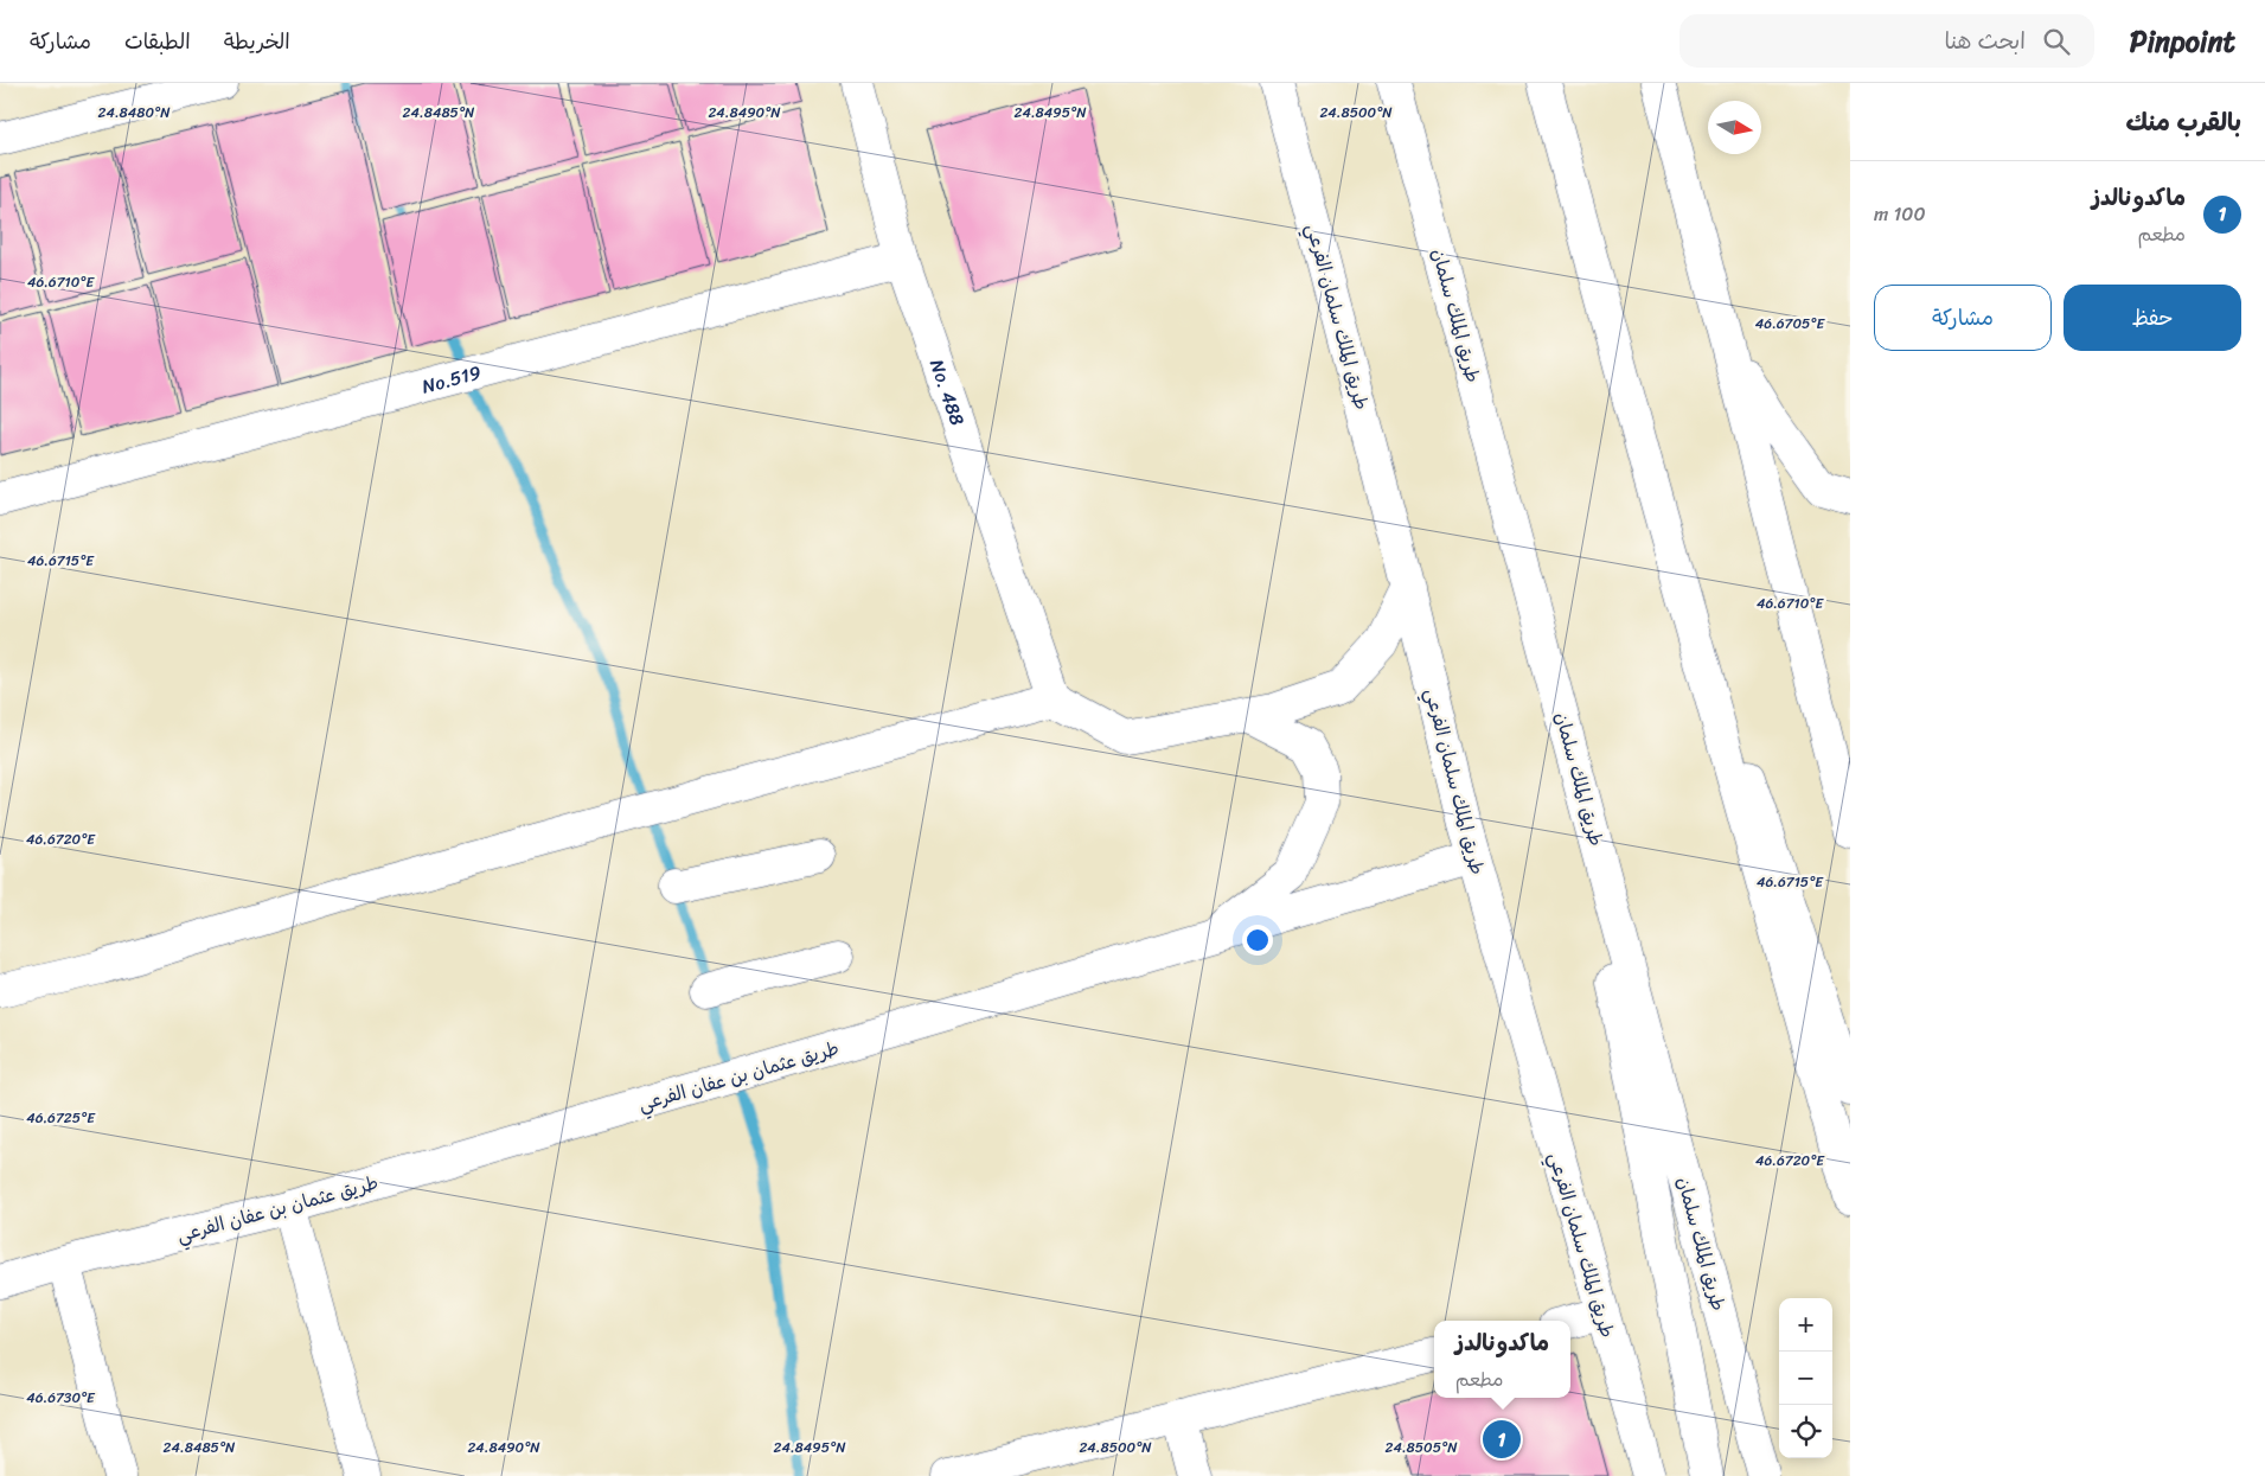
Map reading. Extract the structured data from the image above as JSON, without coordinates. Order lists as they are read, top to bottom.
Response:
{
  "streets": {
    "main road": [
      "طريق الملك سلمان",
      "طريق الملك سلمان الفرعي",
      "No.519",
      "No. 488",
      "طريق عثمان بن عفان الفرعي"
    ]
  },
  "crossings": [
    ["طريق الملك سلمان الفرعي", "طريق عثمان بن عفان الفرعي"],
    ["No.519", "No. 488"]
  ],
  "north": "right",
  "page": {
    "header": "Pinpoint",
    "search": "ابحث هنا",
    "nav": ["الخريطة", "الطبقات", "مشاركة"],
    "heading": "بالقرب منك",
    "list": [
      {
        "mark": "1",
        "name": "ماكدونالدز",
        "note": "مطعم",
        "value": "100 m"
      }
    ],
    "buttons": ["حفظ", "مشاركة"],
    "map_buttons": ["+", "−"],
    "popup": ["ماكدونالدز", "مطعم"],
    "pins": "1"
  },
  "coordinates": [
    "24.8480°N",
    "24.8485°N",
    "24.8490°N",
    "24.8495°N",
    "24.8500°N",
    "46.6710°E",
    "46.6705°E",
    "46.6715°E",
    "46.6720°E",
    "46.6725°E",
    "46.6730°E",
    "24.8505°N"
  ]
}
